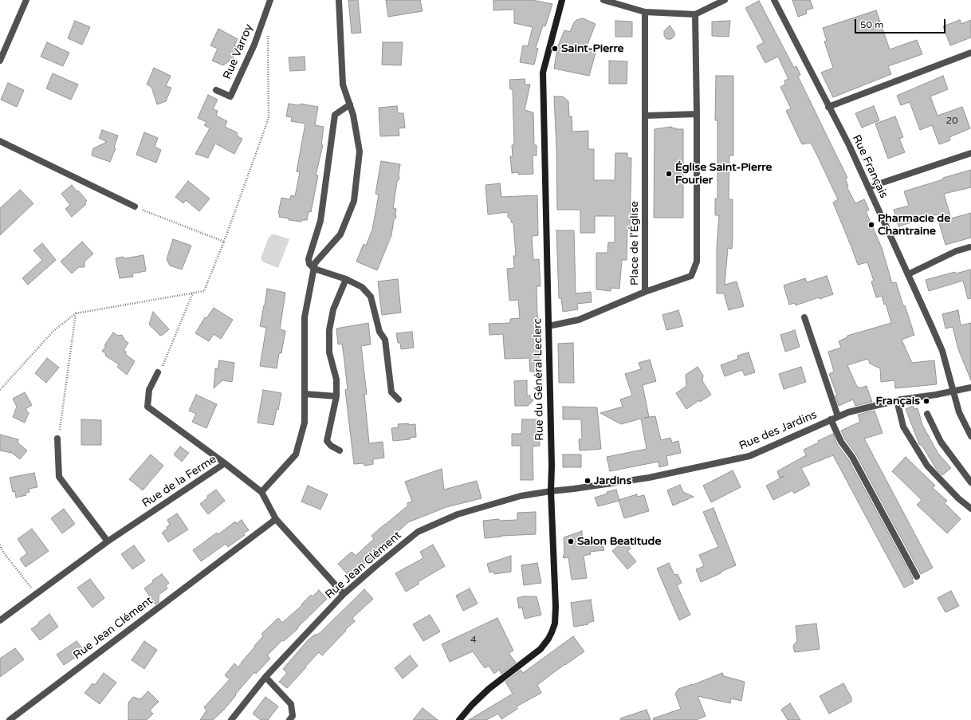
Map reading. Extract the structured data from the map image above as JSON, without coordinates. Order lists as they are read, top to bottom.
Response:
{
  "streets": {
    "main road": ["Rue du Général Leclerc"],
    "street": [
      "Rue Varroy",
      "Rue Français",
      "Place de l'Église",
      "Rue des Jardins",
      "Rue de la Ferme",
      "Rue Jean Clément"
    ]
  },
  "crossings": [
    ["Rue Français", "Rue des Jardins"],
    ["Rue du Général Leclerc", "Rue des Jardins"],
    ["Rue du Général Leclerc", "Rue Jean Clément"],
    ["Rue des Jardins", "Rue Jean Clément"],
    ["Rue de la Ferme", "Rue Jean Clément"]
  ],
  "places": [
    "Saint-Pierre",
    "Église Saint-Pierre Fourier",
    "Pharmacie de Chantraine",
    "Français",
    "Jardins",
    "Salon Beatitude"
  ],
  "house_numbers": ["20", "4"],
  "scale_bar": "50 m"
}
